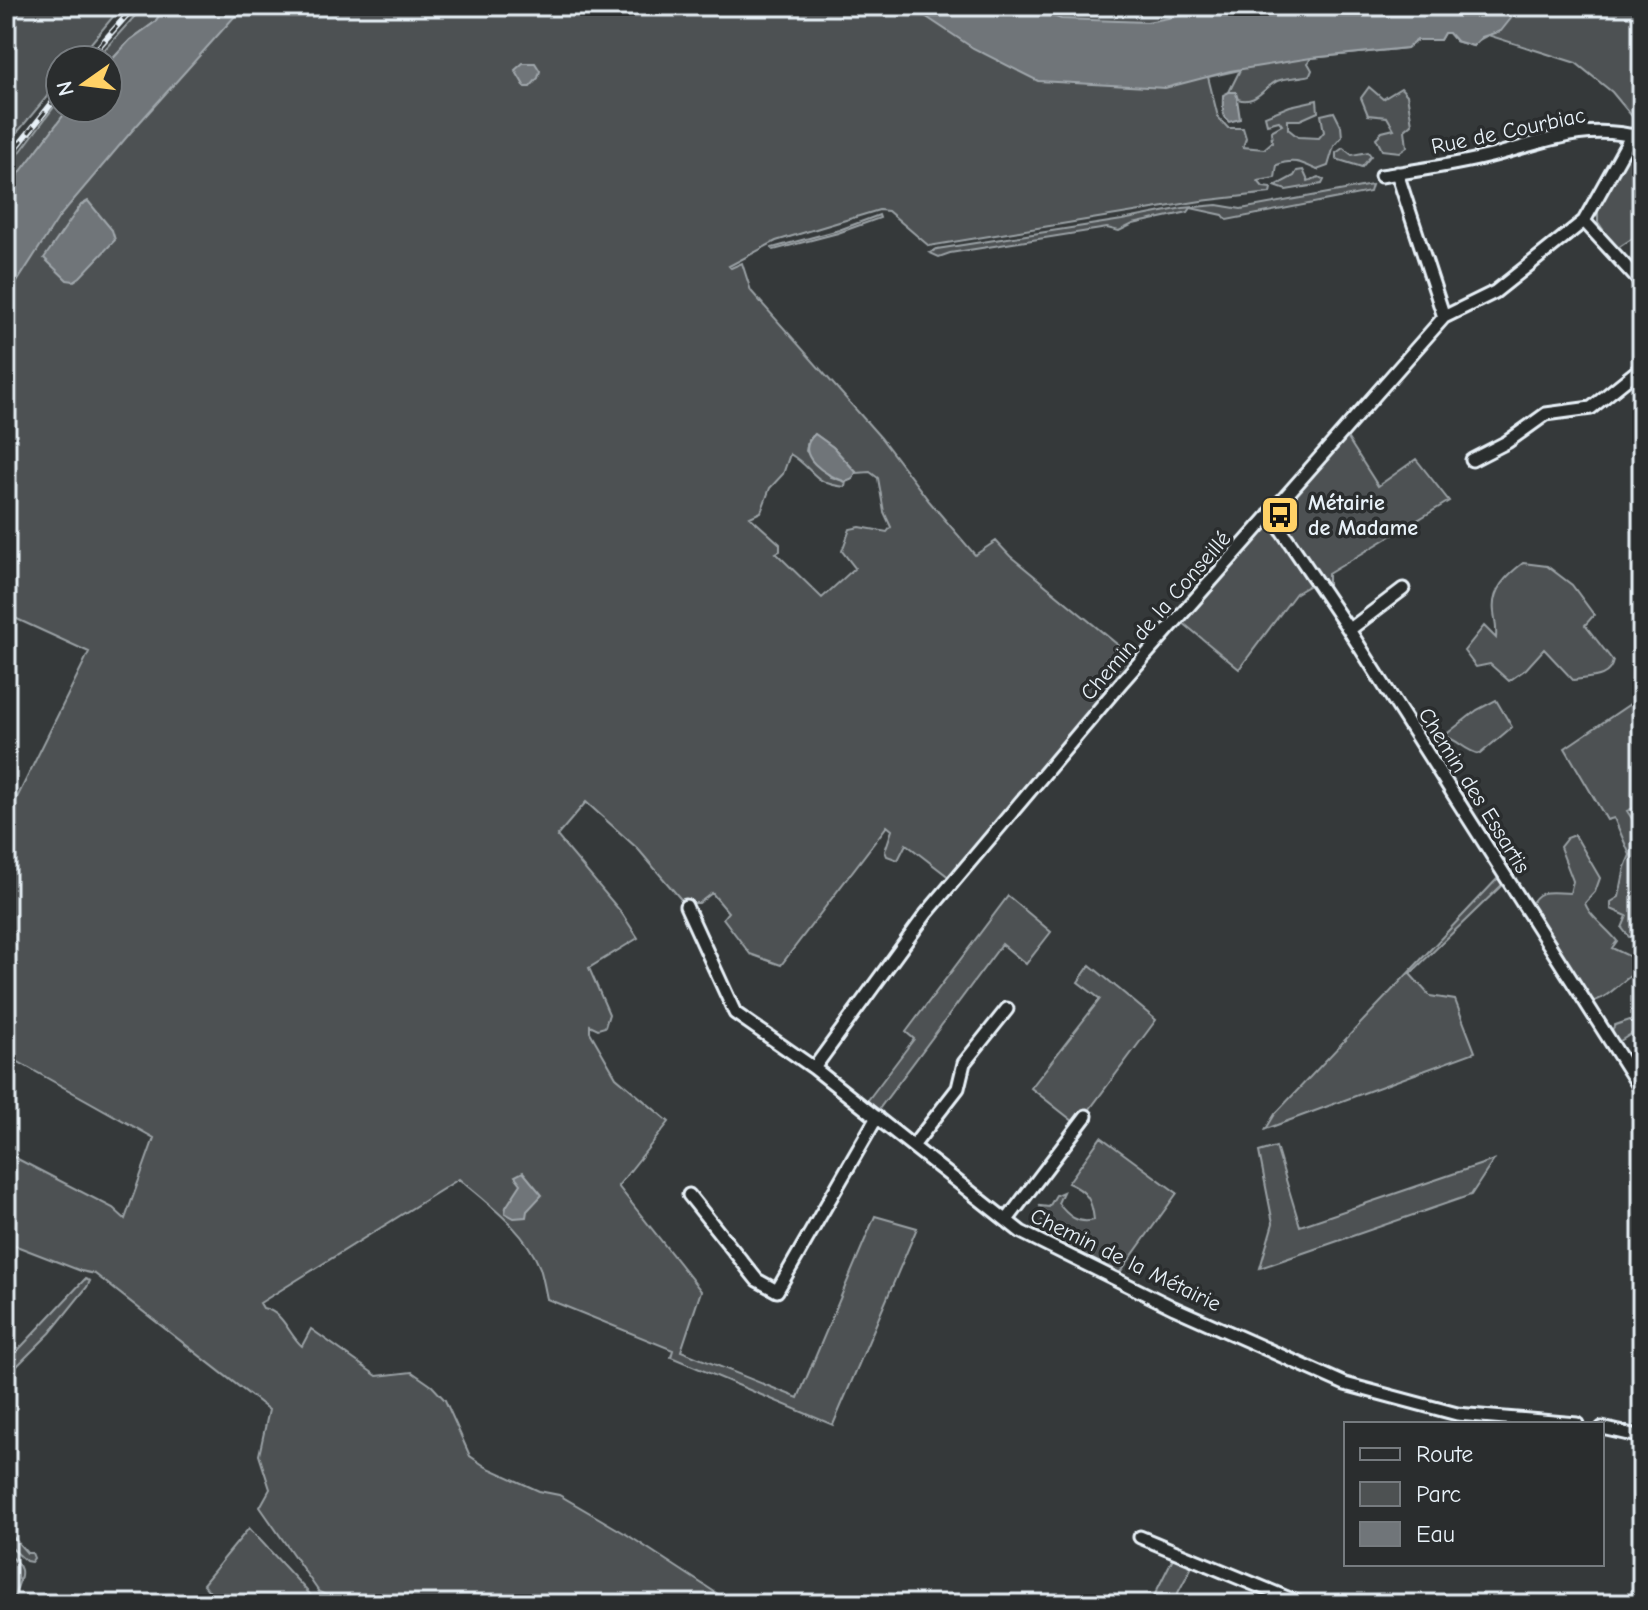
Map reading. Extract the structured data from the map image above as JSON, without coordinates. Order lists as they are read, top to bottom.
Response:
{
  "streets": {
    "street": [
      "Rue de Courbiac",
      "Chemin de la Conseillé",
      "Chemin des Essartis",
      "Chemin de la Métairie"
    ]
  },
  "crossings": [
    ["Chemin de la Conseillé", "Chemin des Essartis"],
    ["Chemin de la Conseillé", "Chemin de la Métairie"]
  ],
  "places": {
    "bus stop": ["Métairie de Madame"]
  },
  "legend": ["Route", "Parc", "Eau"],
  "north": "left"
}
